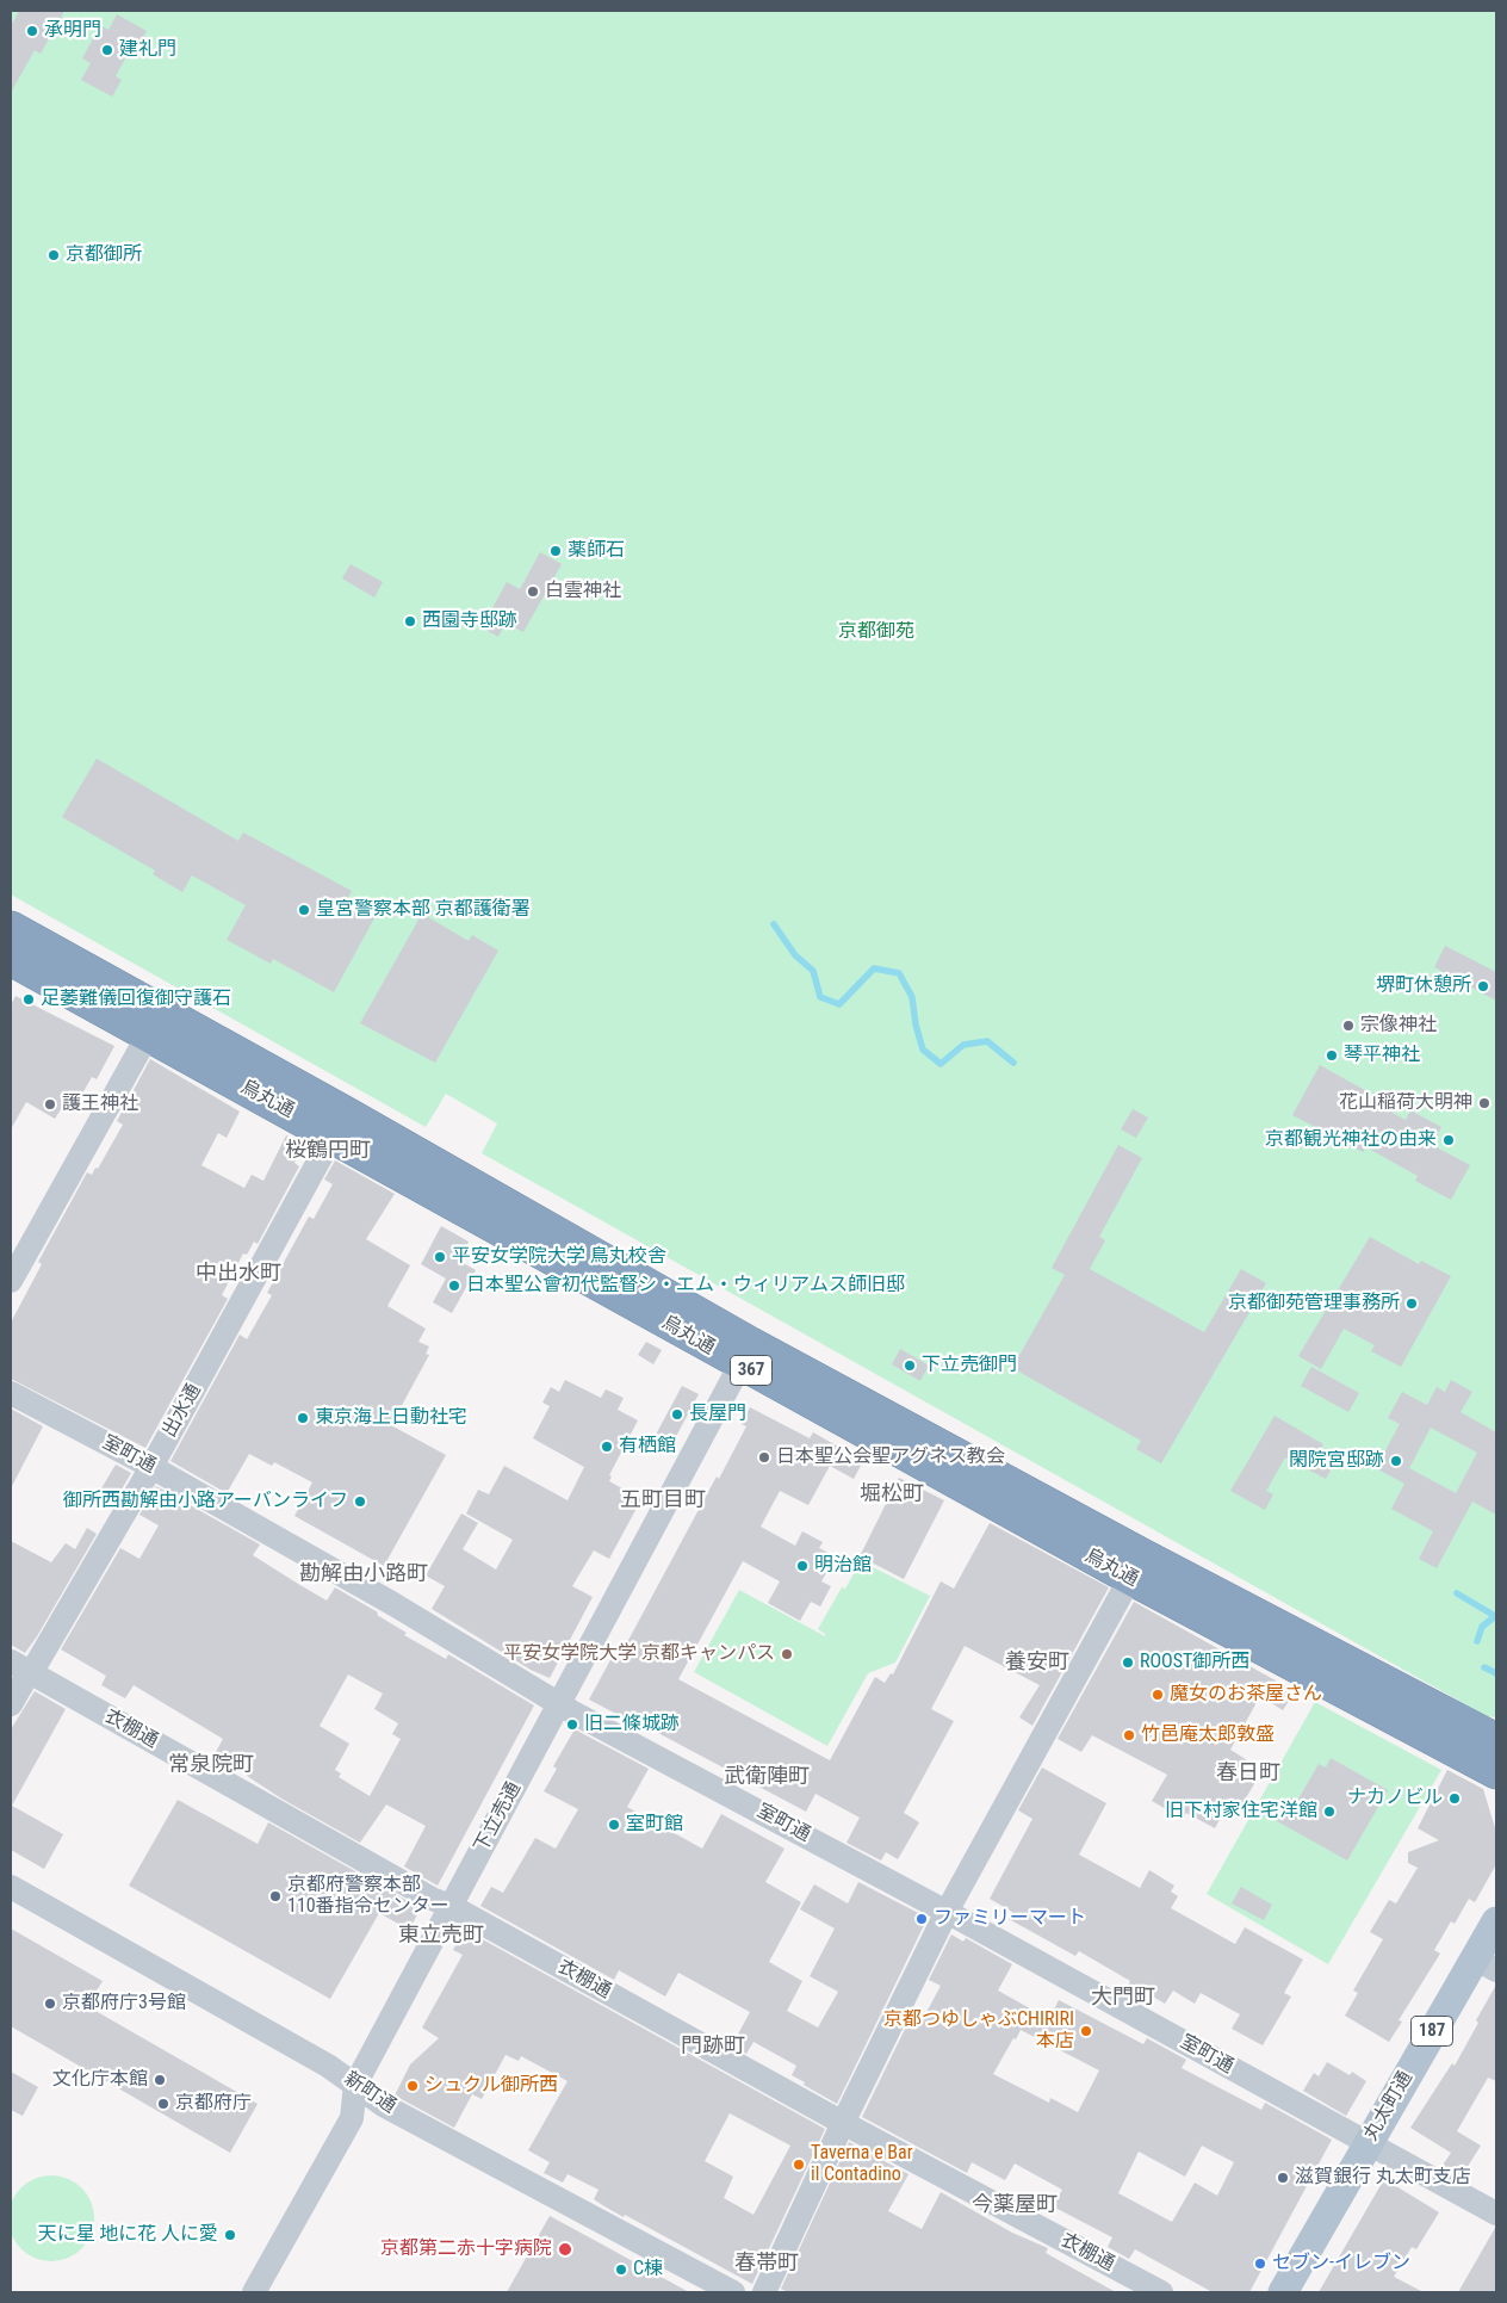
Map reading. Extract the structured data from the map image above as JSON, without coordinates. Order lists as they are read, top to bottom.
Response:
{
  "streets": {
    "highway": ["烏丸通", "367"],
    "main road": ["187", "丸太町通"],
    "street": [
      "出水通",
      "室町通",
      "衣棚通",
      "下立売通",
      "新町通"
    ]
  },
  "crossings": [
    ["烏丸通", "出水通"],
    ["烏丸通", "下立売通"],
    ["出水通", "室町通"],
    ["出水通", "衣棚通"],
    ["室町通", "下立売通"],
    ["室町通", "丸太町通"],
    ["衣棚通", "下立売通"],
    ["下立売通", "新町通"]
  ],
  "districts": [
    "桜鶴円町",
    "中出水町",
    "堀松町",
    "五町目町",
    "勘解由小路町",
    "養安町",
    "常泉院町",
    "春日町",
    "武衛陣町",
    "東立売町",
    "大門町",
    "門跡町",
    "今薬屋町",
    "春帯町"
  ],
  "parks": ["京都御苑"],
  "places": [
    "承明門",
    "建礼門",
    "京都御所",
    "薬師石",
    "白雲神社",
    "西園寺邸跡",
    "皇宮警察本部 京都護衛署",
    "堺町休憩所",
    "足萎難儀回復御守護石",
    "宗像神社",
    "琴平神社",
    "花山稲荷大明神",
    "護王神社",
    "京都観光神社の由来",
    "平安女学院大学 鳥丸校舎",
    "日本聖公會初代監督シ・エム・ウィリアムス師旧邸",
    "京都御苑管理事務所",
    "下立売御門",
    "長屋門",
    "東京海上日動社宅",
    "有栖館",
    "日本聖公会聖アグネス教会",
    "閑院宮邸跡",
    "御所西勘解由小路アーバンライフ",
    "明治館",
    "平安女学院大学 京都キャンパス",
    "ROOST御所西",
    "魔女のお茶屋さん",
    "旧二條城跡",
    "竹邑庵太郎敦盛",
    "ナカノビル",
    "旧下村家住宅洋館",
    "室町館",
    "京都府警察本部 110番指令センター",
    "ファミリーマート",
    "京都府庁3号館",
    "京都つゆしゃぶCHIRIRI 本店",
    "文化庁本館",
    "シュクル御所西",
    "京都府庁",
    "Taverna e Bar il Contadino",
    "滋賀銀行 丸太町支店",
    "天に星 地に花 人に愛",
    "京都第二赤十字病院",
    "セブン-イレブン",
    "C棟"
  ]
}
